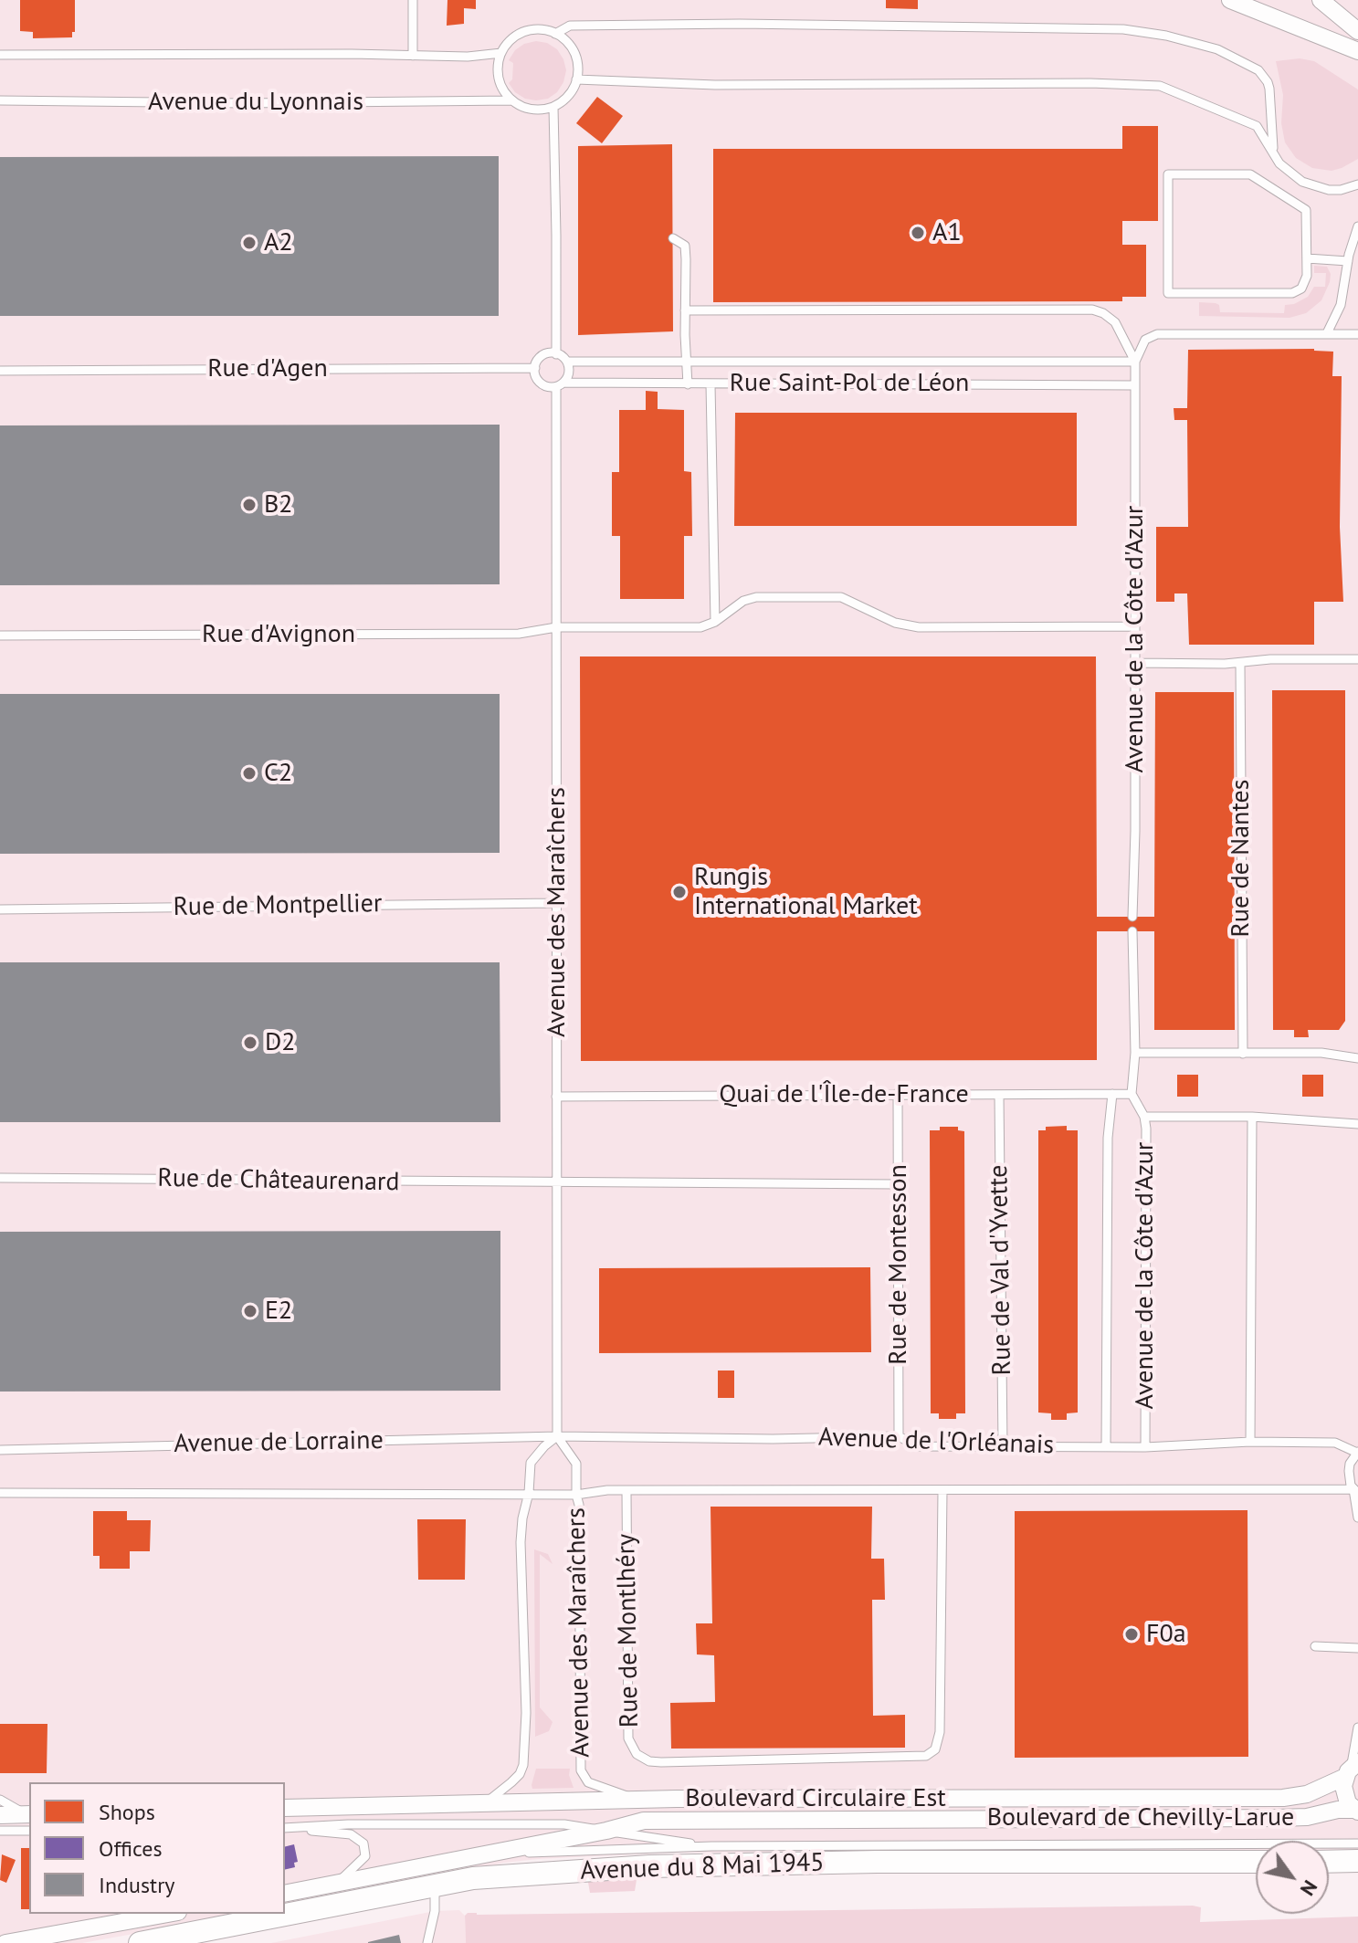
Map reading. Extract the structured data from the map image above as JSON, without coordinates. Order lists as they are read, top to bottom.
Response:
{
  "streets": {
    "main road": ["Avenue du 8 Mai 1945"],
    "street": ["Boulevard Circulaire Est", "Boulevard de Chevilly-Larue"],
    "lane": [
      "Avenue du Lyonnais",
      "Rue d'Agen",
      "Rue Saint-Pol de Léon",
      "Rue d'Avignon",
      "Avenue de la Côte d'Azur",
      "Rue de Nantes",
      "Rue de Montpellier",
      "Avenue des Maraîchers",
      "Quai de l'Île-de-France",
      "Rue de Châteaurenard",
      "Rue de Montesson",
      "Rue de Val d'Yvette",
      "Avenue de l'Orléanais",
      "Avenue de Lorraine",
      "Rue de Montlhéry"
    ]
  },
  "crossings": [
    ["Rue d'Agen", "Rue Saint-Pol de Léon"],
    ["Rue d'Agen", "Avenue des Maraîchers"],
    ["Rue Saint-Pol de Léon", "Avenue de la Côte d'Azur"],
    ["Rue Saint-Pol de Léon", "Avenue des Maraîchers"],
    ["Rue d'Avignon", "Avenue des Maraîchers"],
    ["Avenue de la Côte d'Azur", "Quai de l'Île-de-France"],
    ["Avenue de la Côte d'Azur", "Avenue de l'Orléanais"],
    ["Rue de Montpellier", "Avenue des Maraîchers"],
    ["Avenue des Maraîchers", "Quai de l'Île-de-France"],
    ["Avenue des Maraîchers", "Rue de Châteaurenard"],
    ["Avenue des Maraîchers", "Avenue de l'Orléanais"],
    ["Avenue des Maraîchers", "Avenue de Lorraine"],
    ["Avenue des Maraîchers", "Boulevard Circulaire Est"],
    ["Quai de l'Île-de-France", "Rue de Montesson"],
    ["Quai de l'Île-de-France", "Rue de Val d'Yvette"],
    ["Rue de Châteaurenard", "Rue de Montesson"],
    ["Rue de Montesson", "Avenue de l'Orléanais"],
    ["Rue de Val d'Yvette", "Avenue de l'Orléanais"],
    ["Avenue de l'Orléanais", "Avenue de Lorraine"],
    ["Avenue de Lorraine", "Rue de Montlhéry"]
  ],
  "places": [
    "A1",
    "A2",
    "B2",
    "C2",
    "Rungis International Market",
    "D2",
    "E2",
    "F0a"
  ],
  "legend": ["Shops", "Offices", "Industry"],
  "north": "bottom right"
}
